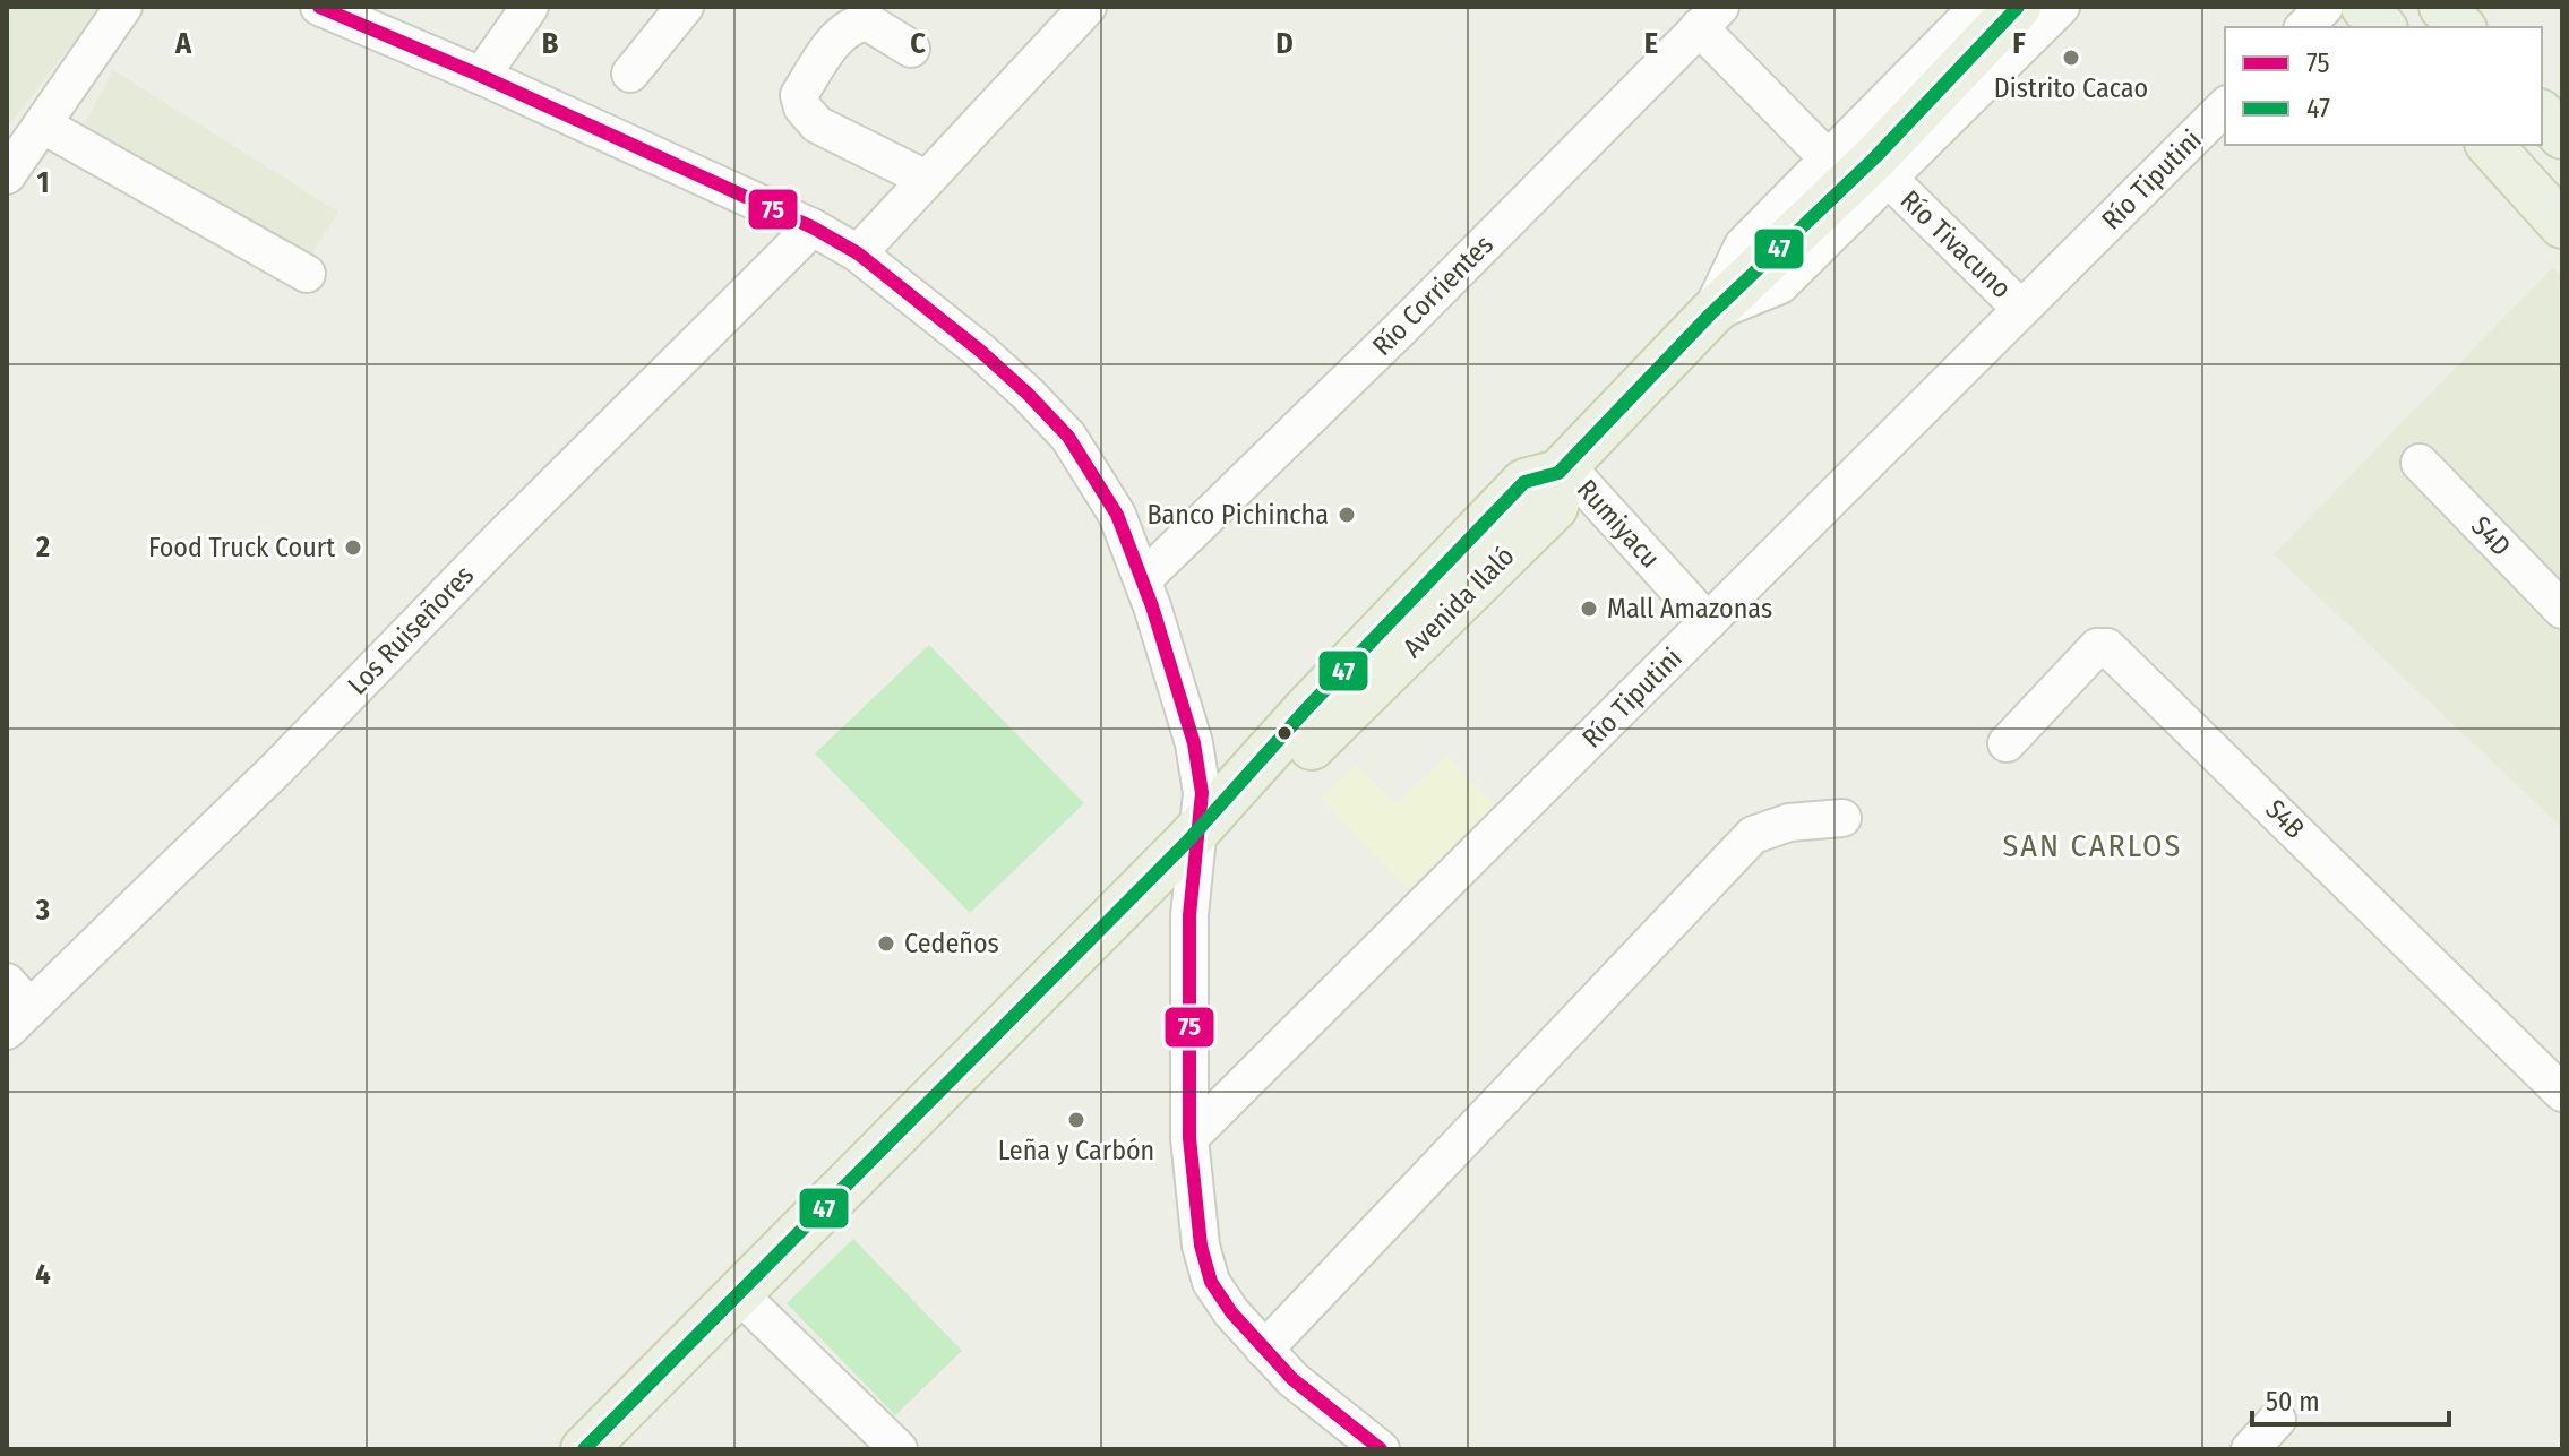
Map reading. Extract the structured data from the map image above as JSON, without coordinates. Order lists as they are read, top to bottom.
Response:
{
  "streets": {
    "main road": ["Avenida Ilaló"],
    "street": [
      "Río Tiputini",
      "Río Tivacuno",
      "Río Corrientes",
      "Rumiyacu",
      "S4D",
      "Los Ruiseñores",
      "S4B"
    ]
  },
  "crossings": [
    ["Río Tiputini", "Río Tivacuno"],
    ["Río Tiputini", "Rumiyacu"],
    ["Rumiyacu", "Avenida Ilaló"]
  ],
  "districts": ["SAN CARLOS"],
  "places": [
    "Distrito Cacao",
    "Banco Pichincha",
    "Food Truck Court",
    "Mall Amazonas",
    "Cedeños",
    "Leña y Carbón"
  ],
  "lines": ["transit line 75", "transit line 47"],
  "legend": ["75", "47"],
  "scale_bar": "50 m",
  "grid": {
    "columns": [
      "A",
      "B",
      "C",
      "D",
      "E",
      "F"
    ],
    "rows": [
      "1",
      "2",
      "3",
      "4"
    ]
  }
}
